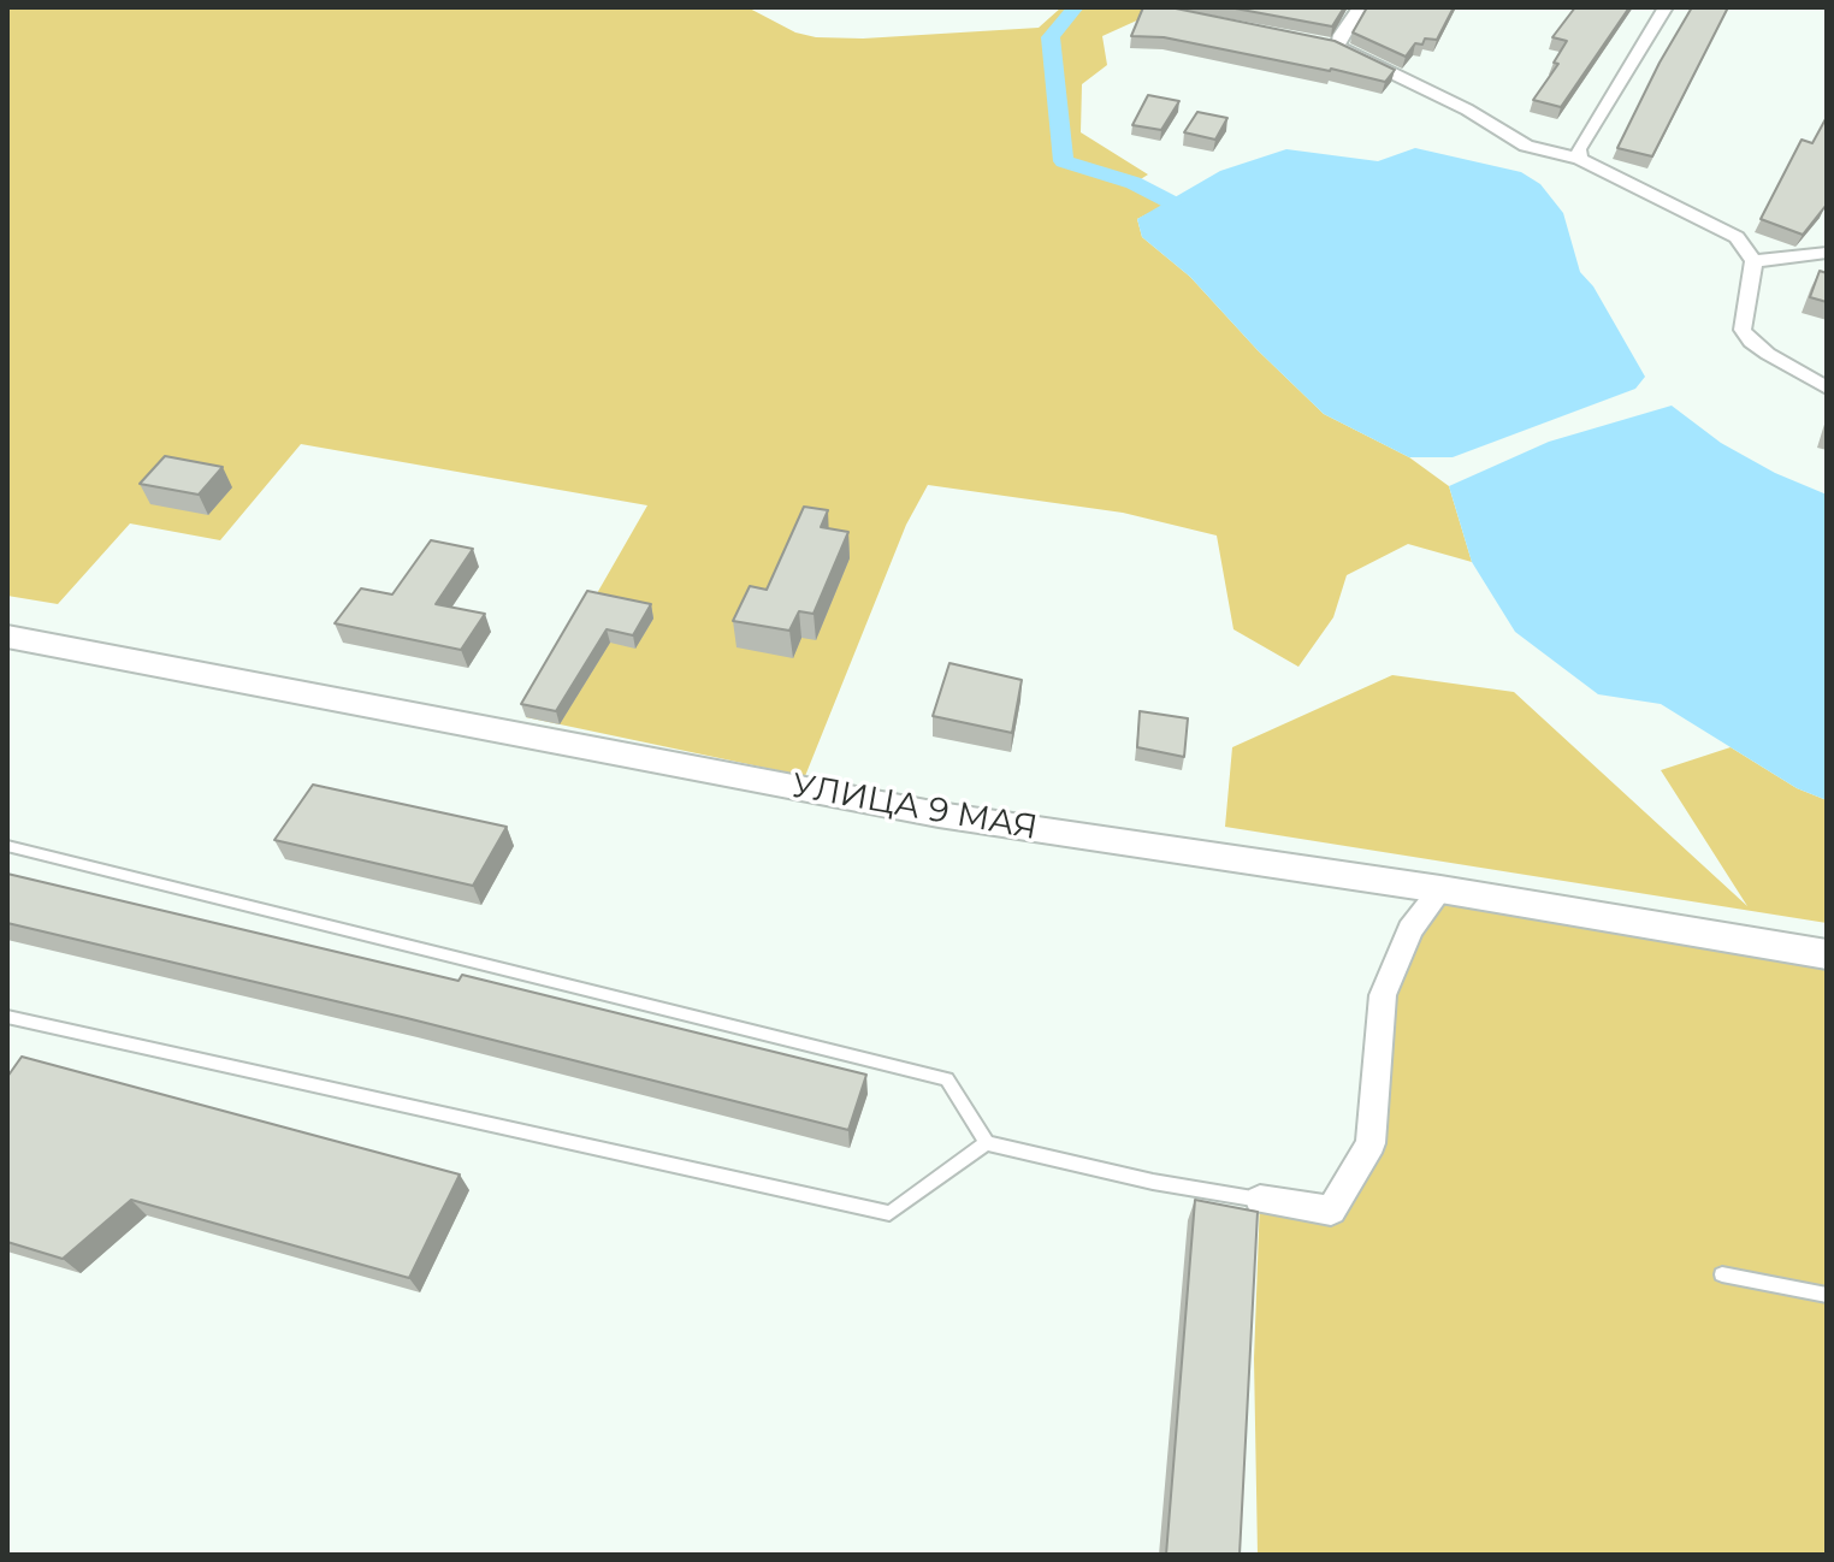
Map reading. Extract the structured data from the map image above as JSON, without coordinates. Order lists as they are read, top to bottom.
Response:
{
  "streets": {
    "street": ["УЛИЦА 9 МАЯ"]
  }
}
